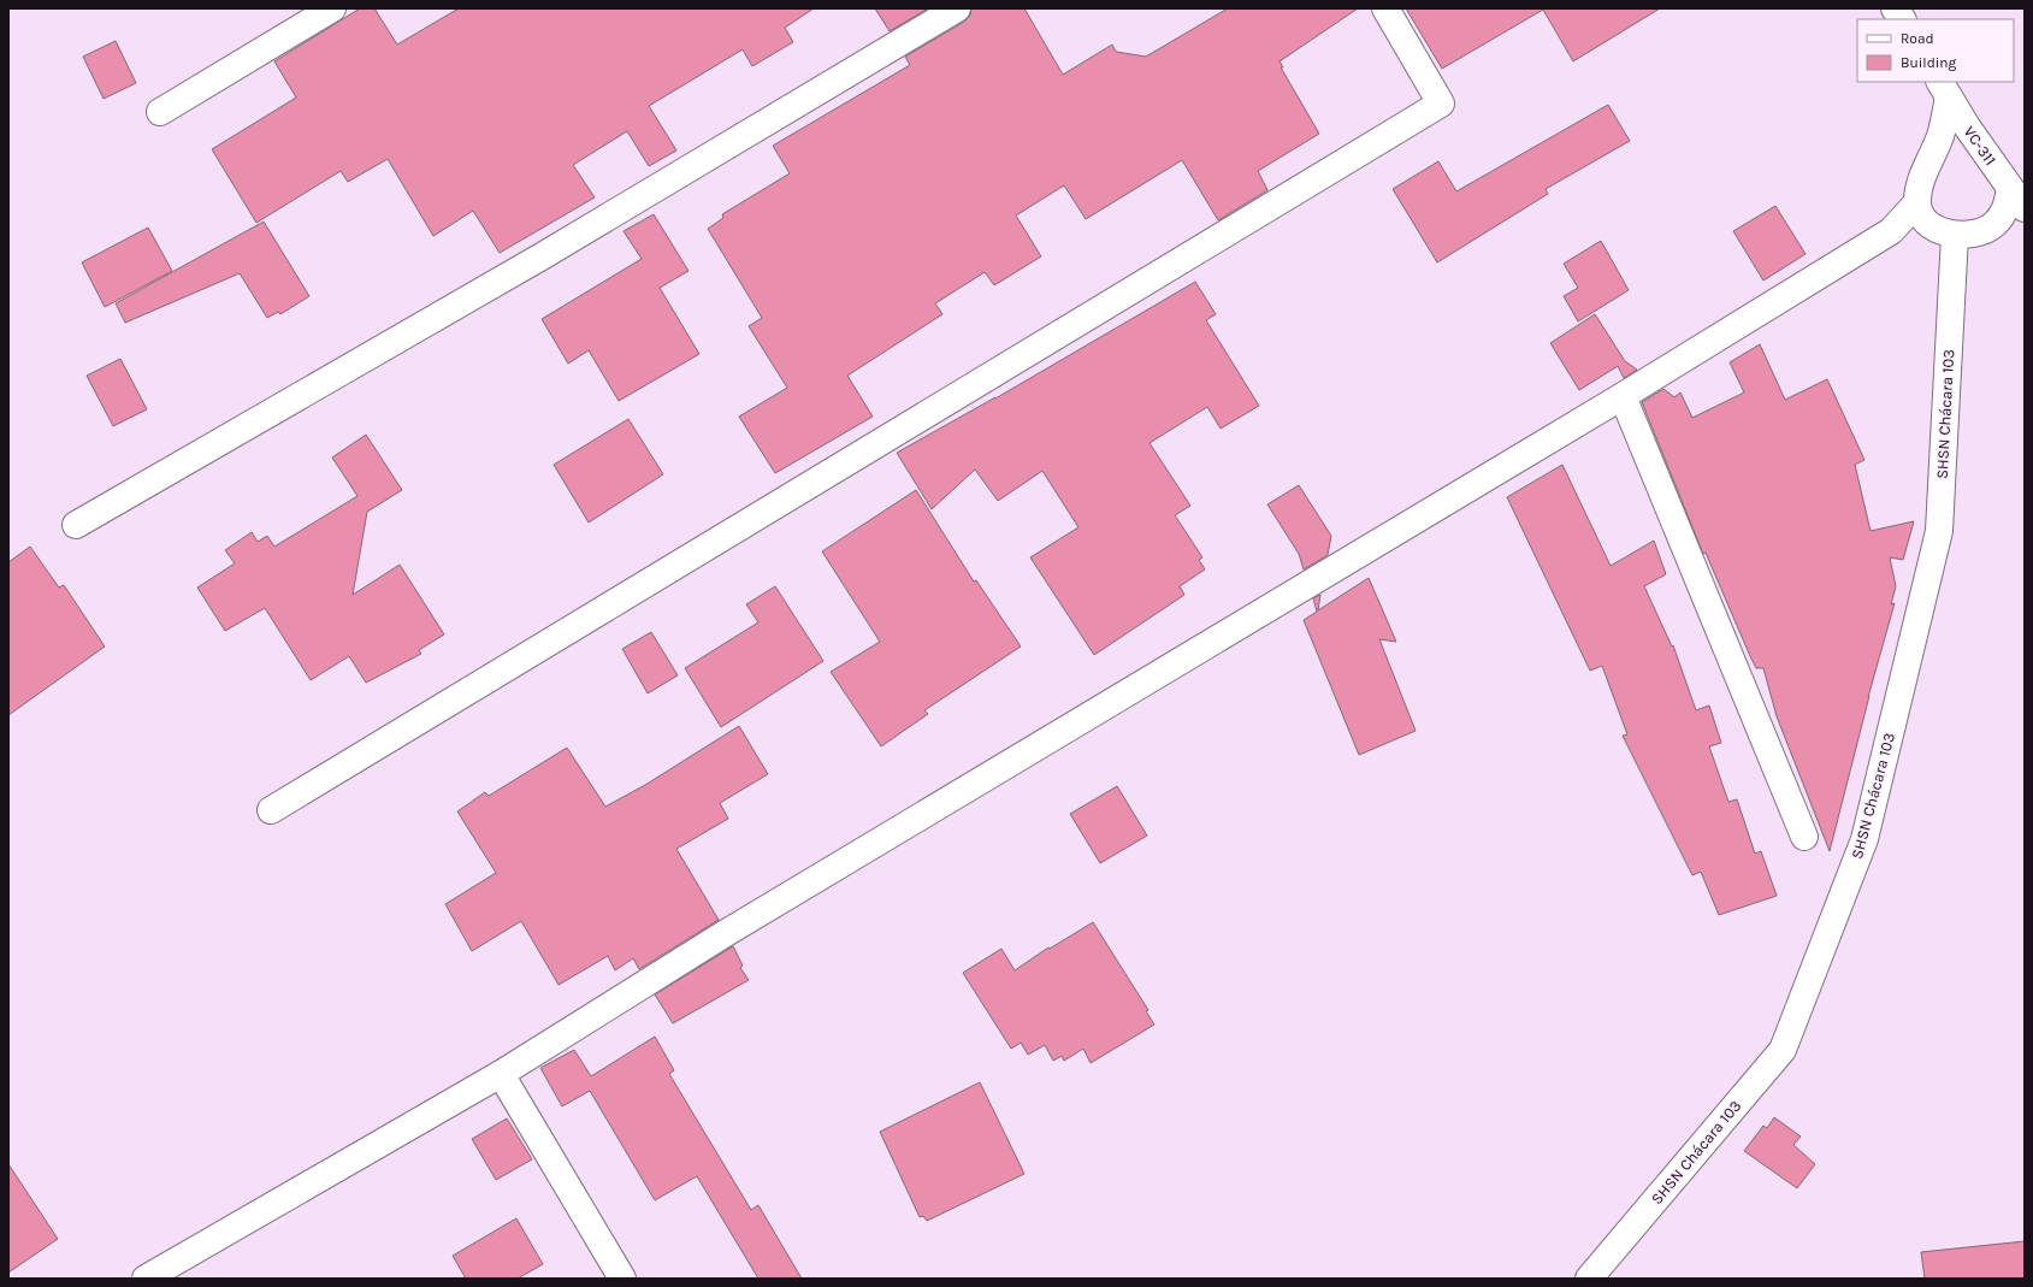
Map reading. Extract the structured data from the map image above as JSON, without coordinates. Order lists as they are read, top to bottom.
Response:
{
  "streets": {
    "street": ["VC-311", "SHSN Chácara 103"]
  },
  "legend": ["Road", "Building"]
}
